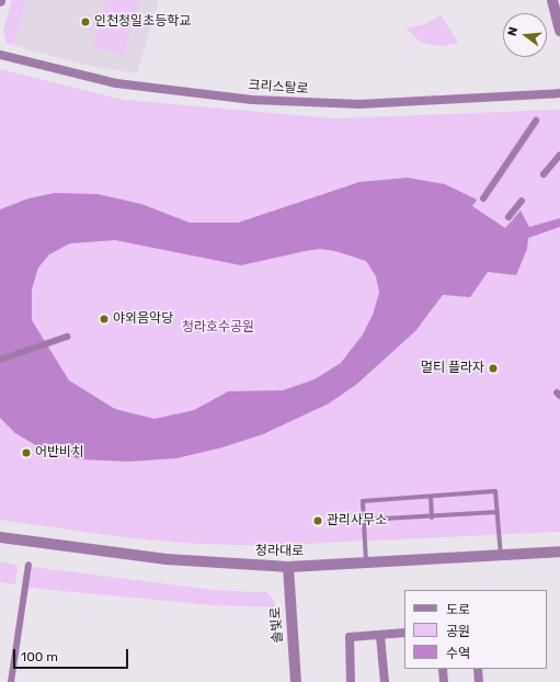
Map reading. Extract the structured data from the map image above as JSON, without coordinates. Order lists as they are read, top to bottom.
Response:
{
  "streets": {
    "street": ["크리스탈로", "청라대로", "솔빛로"]
  },
  "crossings": [
    ["청라대로", "솔빛로"]
  ],
  "parks": ["청라호수공원"],
  "places": [
    "인천청일초등학교",
    "야외음악당",
    "멀티 플라자",
    "어반비치",
    "관리사무소"
  ],
  "legend": ["도로", "공원", "수역"],
  "scale_bar": "100 m",
  "north": "left"
}
